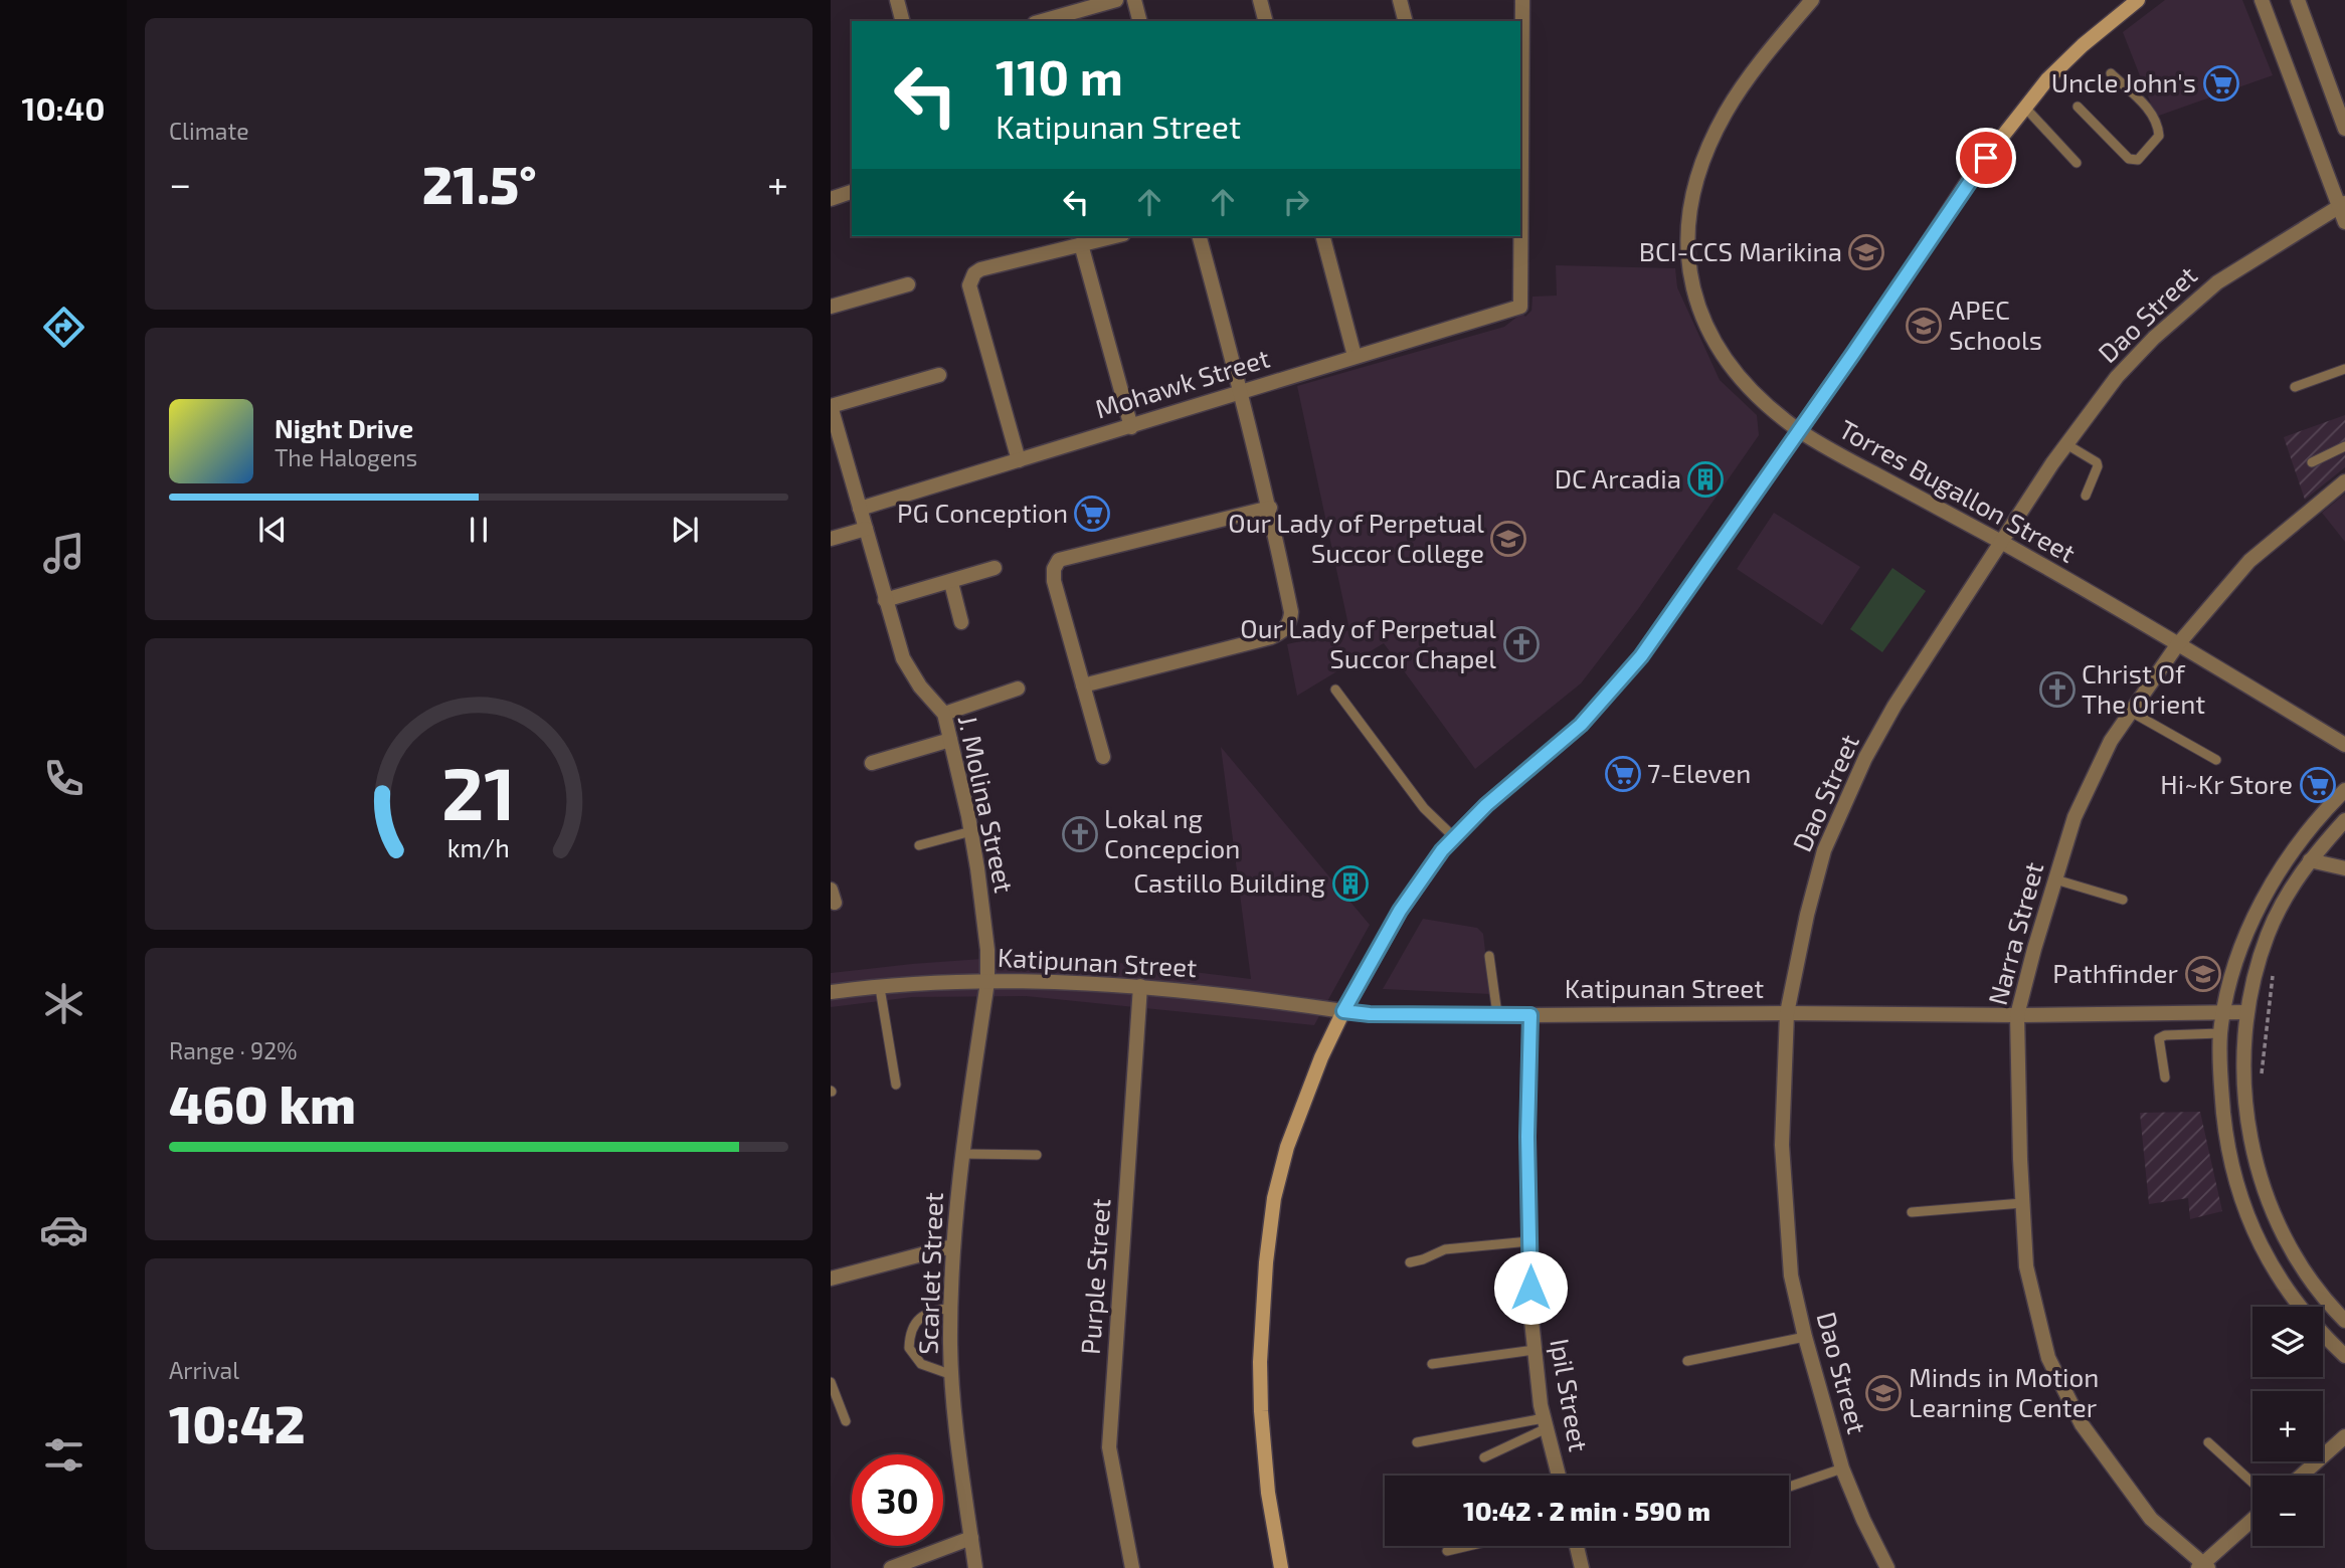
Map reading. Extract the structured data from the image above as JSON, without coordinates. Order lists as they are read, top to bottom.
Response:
{
  "streets": {
    "street": [
      "Dao Street",
      "Mohawk Street",
      "Torres Bugallon Street",
      "J. Molina Street",
      "Narra Street",
      "Katipunan Street",
      "Scarlet Street",
      "Purple Street",
      "Ipil Street"
    ]
  },
  "crossings": [
    ["Dao Street", "Torres Bugallon Street"],
    ["Dao Street", "Katipunan Street"],
    ["Mohawk Street", "J. Molina Street"],
    ["Torres Bugallon Street", "Narra Street"],
    ["J. Molina Street", "Katipunan Street"],
    ["J. Molina Street", "Scarlet Street"],
    ["Narra Street", "Katipunan Street"],
    ["Katipunan Street", "Scarlet Street"],
    ["Katipunan Street", "Purple Street"],
    ["Katipunan Street", "Ipil Street"]
  ],
  "places": {
    "supermarket": [
      "Uncle John's",
      "PG Conception",
      "7-Eleven",
      "Hi~Kr Store"
    ],
    "school or university": [
      "BCI-CCS Marikina",
      "APEC Schools",
      "Our Lady of Perpetual Succor College",
      "Pathfinder",
      "Minds in Motion Learning Center"
    ],
    "building": ["DC Arcadia", "Castillo Building"],
    "church": ["Our Lady of Perpetual Succor Chapel", "Christ Of The Orient", "Lokal ng Concepcion"]
  },
  "page": {
    "tabs": "10:40",
    "tile": [
      "Climate",
      ["Range · 92%", "460 km"],
      ["Arrival", "10:42"]
    ],
    "turn": ["110 m", "Katipunan Street"],
    "heat": ["−", "21.5°", "+"],
    "song": ["Night Drive", "The Halogens"],
    "map_buttons": ["+", "−"],
    "limit": "30",
    "trip": "10:42 · 2 min · 590 m",
    "gauge": ["21", "km/h"]
  }
}
